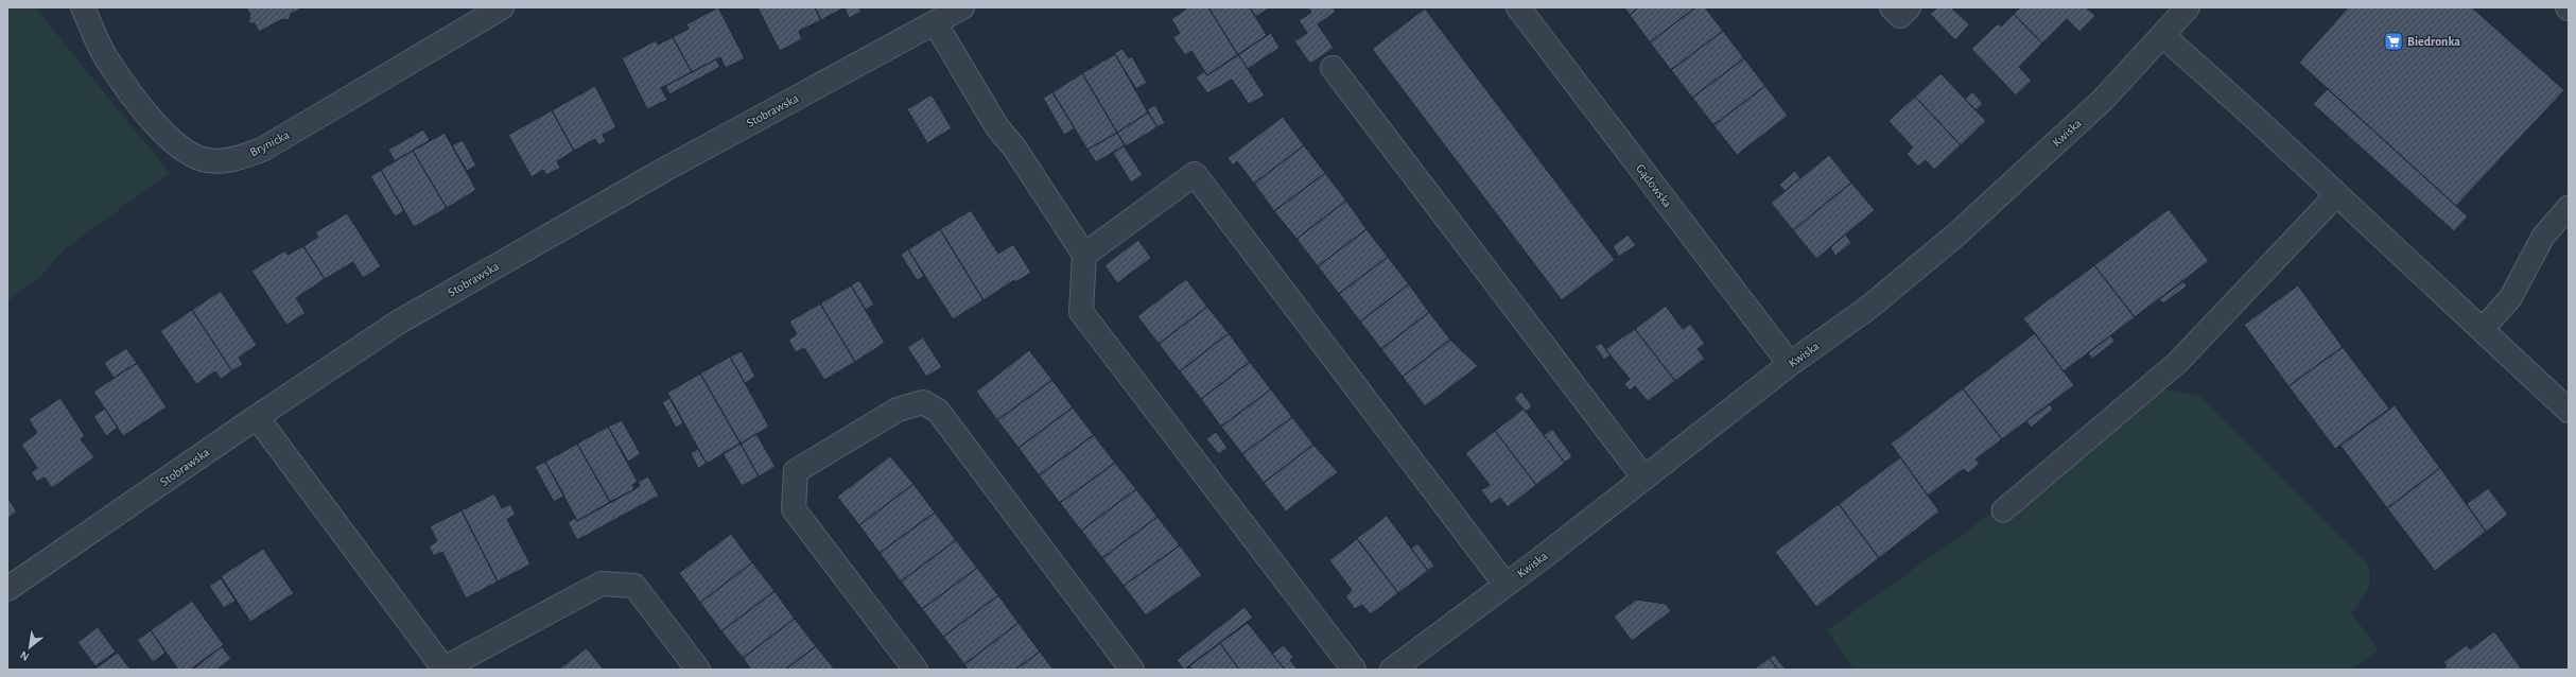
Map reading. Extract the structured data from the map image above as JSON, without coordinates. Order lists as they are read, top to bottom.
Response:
{
  "streets": {
    "street": [
      "Stobrawska",
      "Kwiska",
      "Brynicka",
      "Gądowska"
    ]
  },
  "crossings": [
    ["Kwiska", "Gądowska"]
  ],
  "places": {
    "supermarket": ["Biedronka"]
  },
  "north": "bottom left"
}
